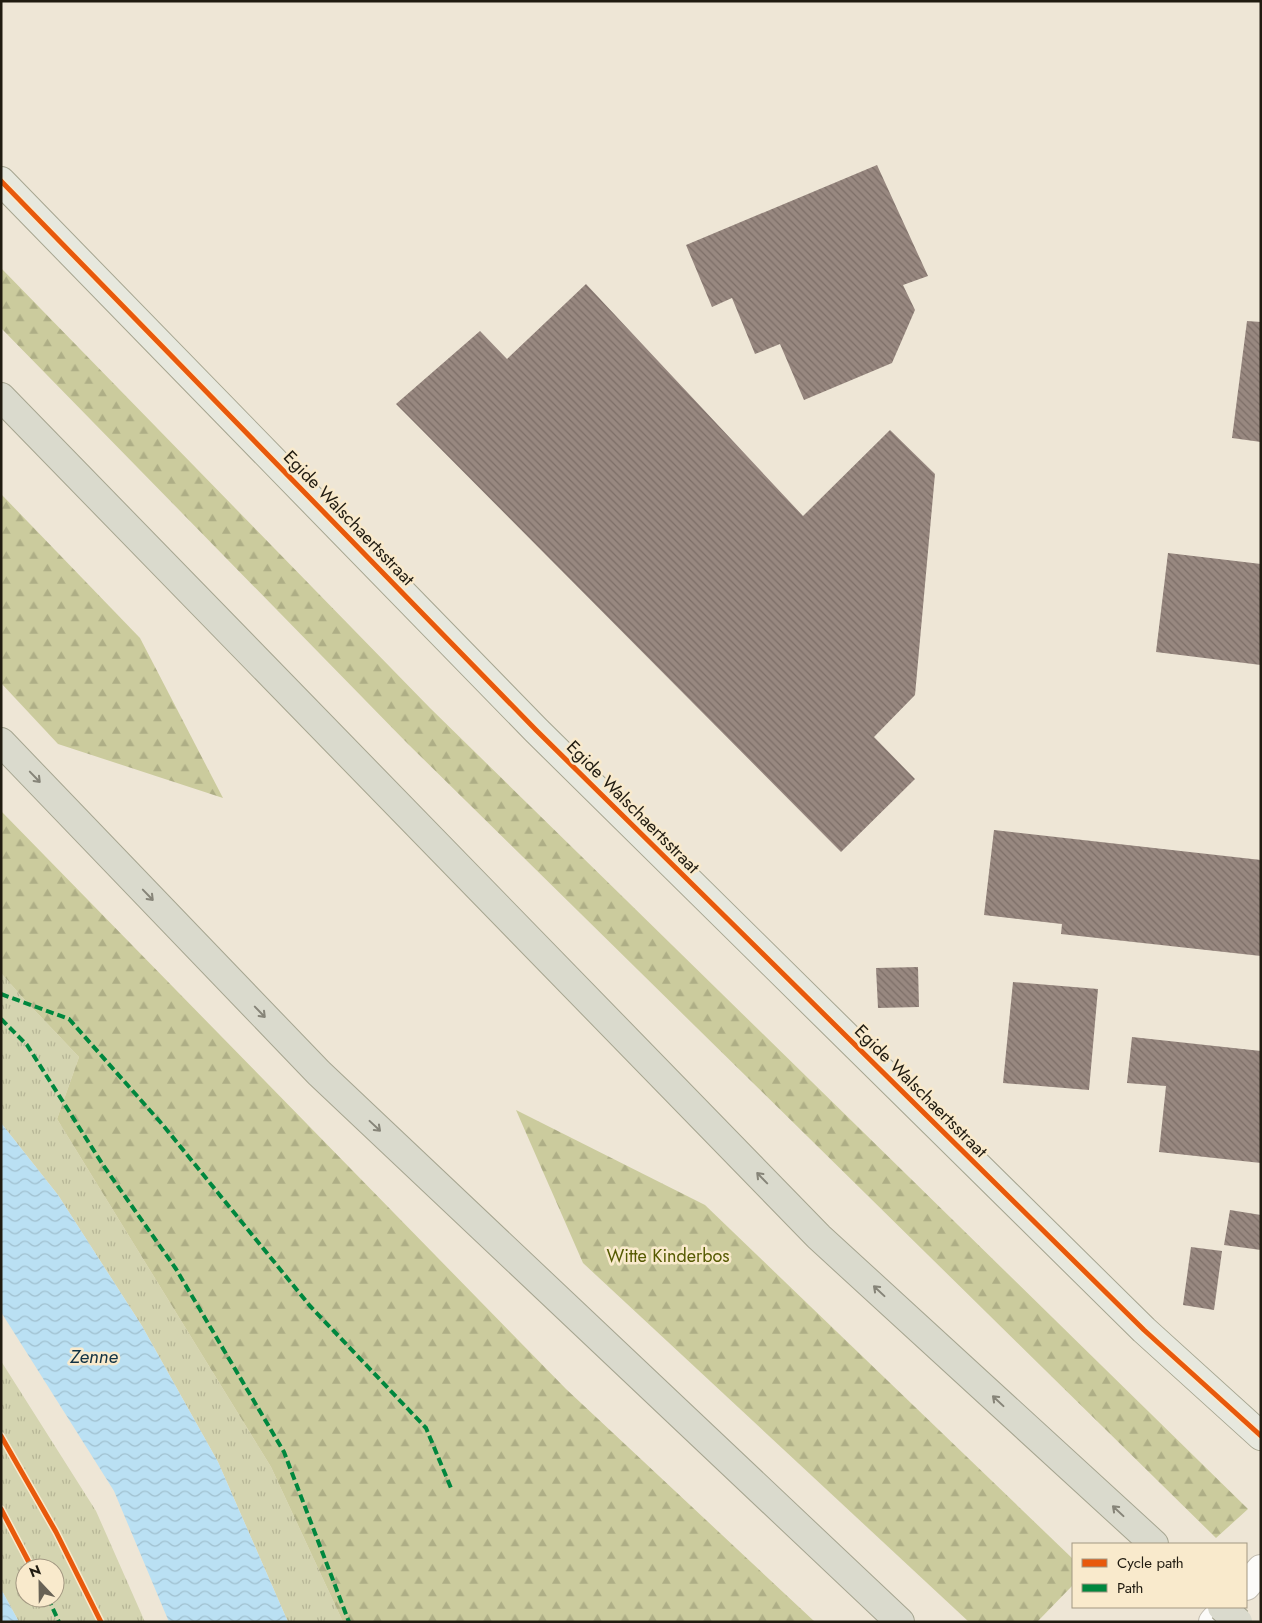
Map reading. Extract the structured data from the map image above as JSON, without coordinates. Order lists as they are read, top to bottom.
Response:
{
  "streets": {
    "main road": ["Egide Walschaertsstraat"]
  },
  "water": ["Zenne"],
  "parks": ["Witte Kinderbos"],
  "legend": ["Cycle path", "Path"],
  "north": "top"
}
